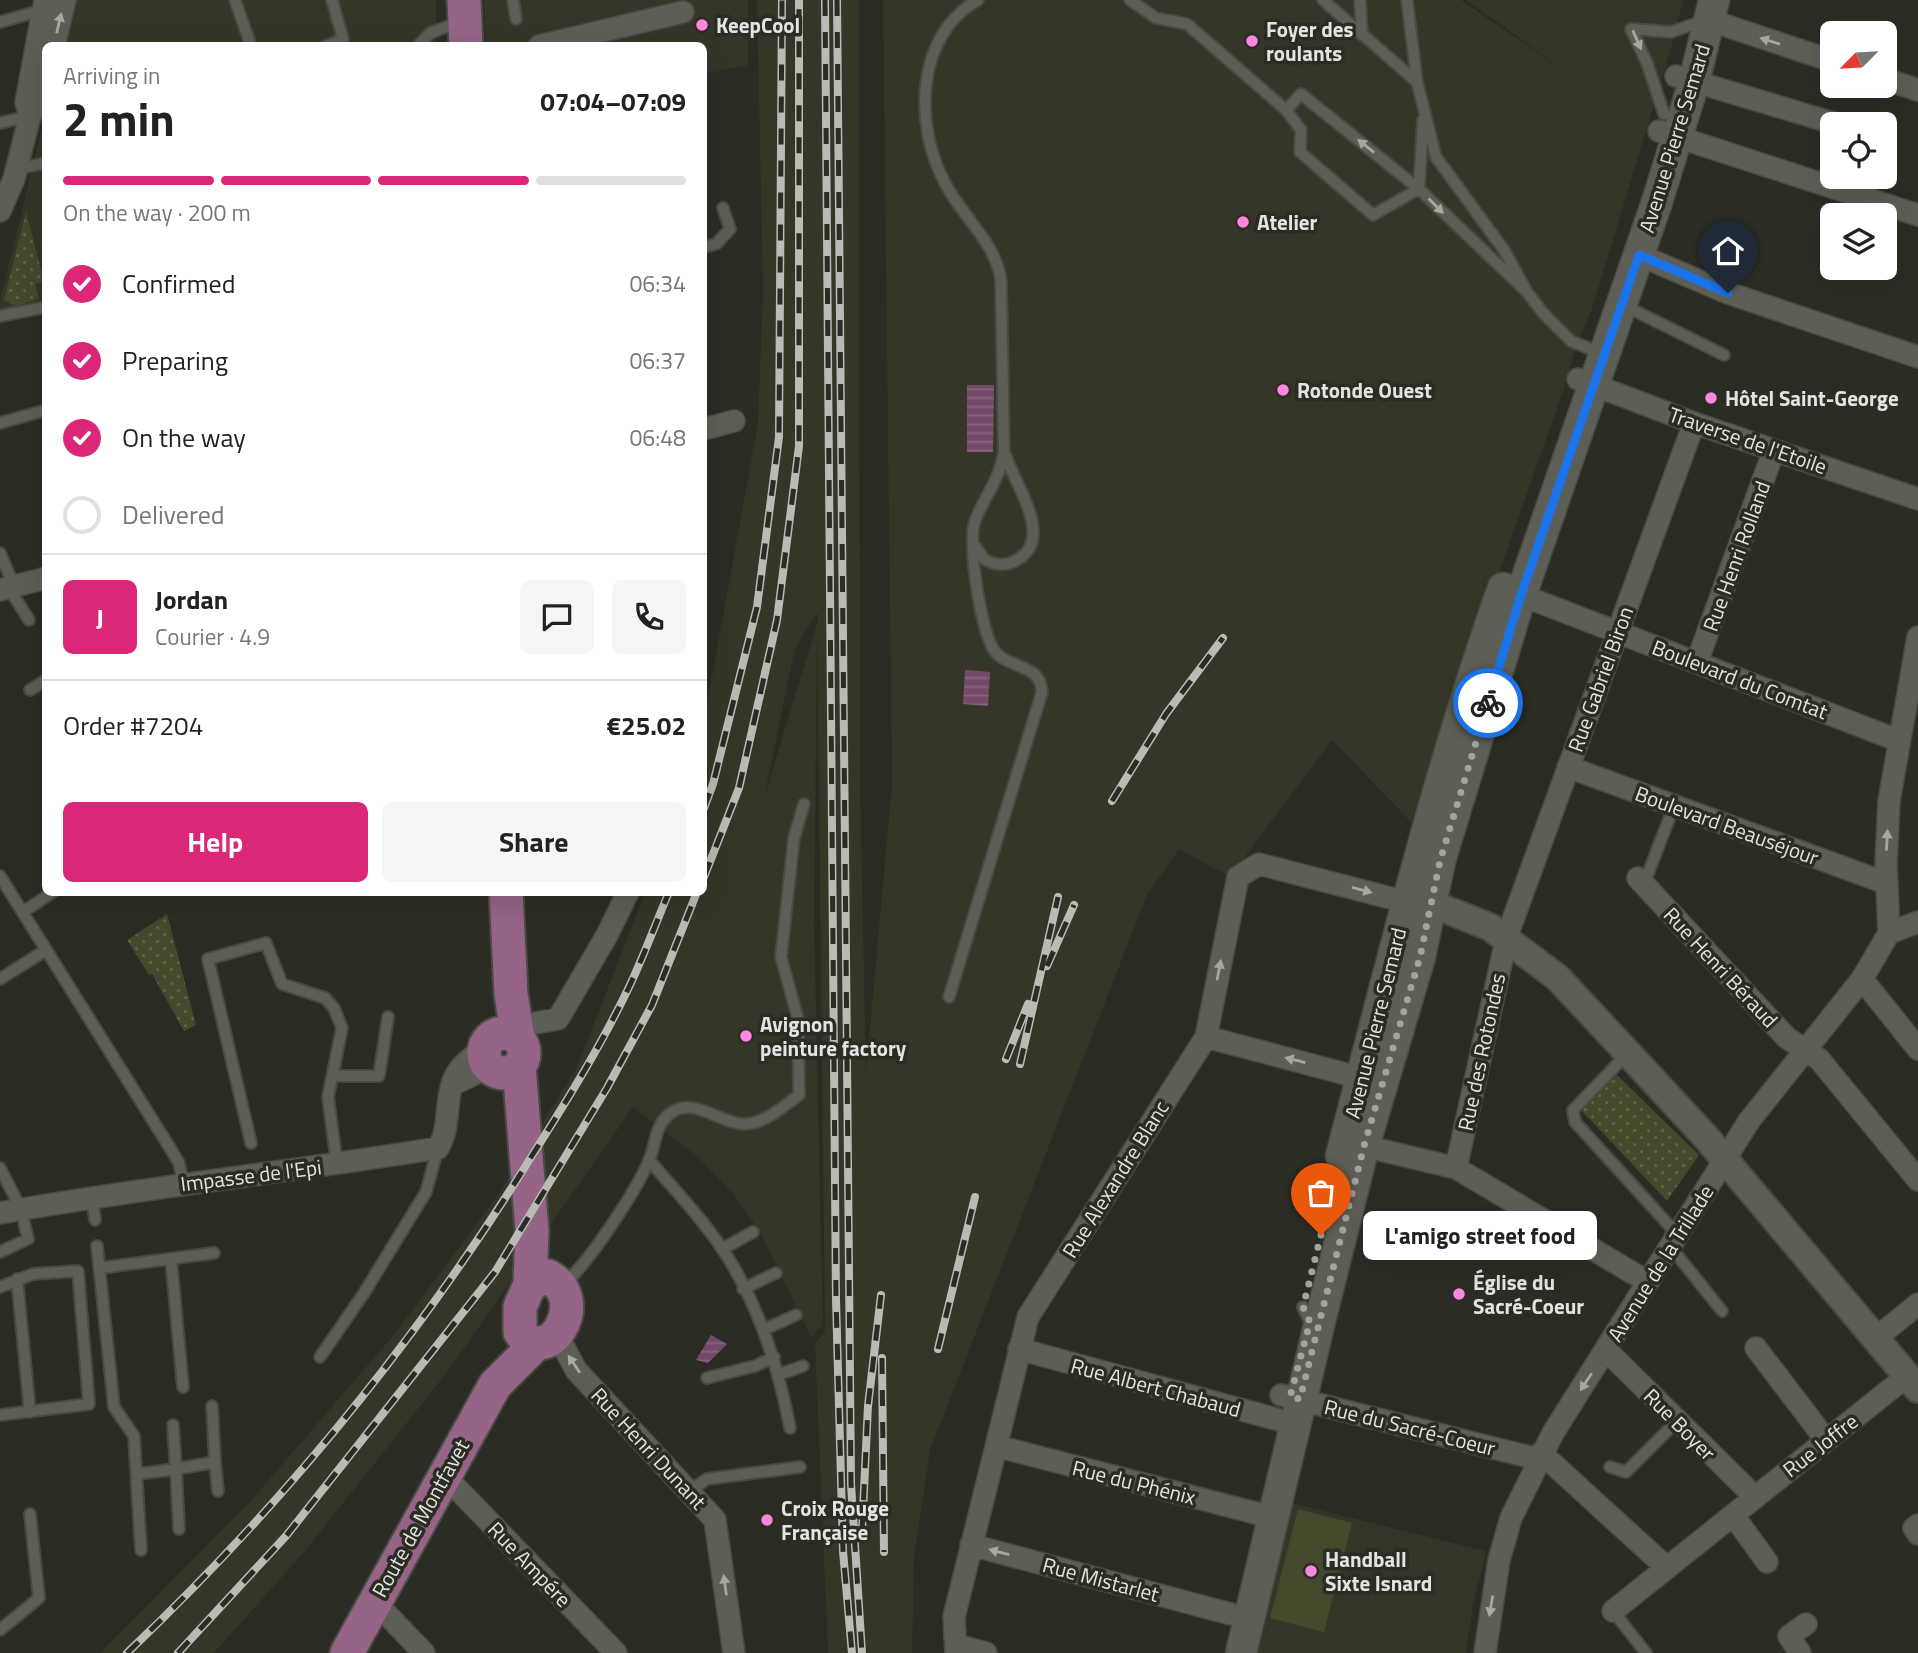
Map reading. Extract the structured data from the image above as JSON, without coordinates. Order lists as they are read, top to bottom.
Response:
{
  "streets": {
    "main road": ["Avenue Pierre Semard", "Route de Montfavet"],
    "street": [
      "Traverse de l'Etoile",
      "Rue Henri Rolland",
      "Rue Gabriel Biron",
      "Boulevard du Comtat",
      "Boulevard Beauséjour",
      "Rue Henri Béraud",
      "Rue des Rotondes",
      "Impasse de l'Epi",
      "Rue Alexandre Blanc",
      "Avenue de la Trillade",
      "Rue Albert Chabaud",
      "Rue Boyer",
      "Rue du Sacré-Coeur",
      "Rue Joffre",
      "Rue Henri Dunant",
      "Rue du Phénix",
      "Rue Ampére",
      "Rue Mistarlet"
    ]
  },
  "crossings": [
    ["Avenue Pierre Semard", "Traverse de l'Etoile"],
    ["Avenue Pierre Semard", "Boulevard du Comtat"],
    ["Avenue Pierre Semard", "Rue Alexandre Blanc"],
    ["Avenue Pierre Semard", "Rue Albert Chabaud"],
    ["Avenue Pierre Semard", "Rue du Sacré-Coeur"],
    ["Avenue Pierre Semard", "Rue du Phénix"],
    ["Avenue Pierre Semard", "Rue Mistarlet"],
    ["Traverse de l'Etoile", "Rue Henri Rolland"],
    ["Traverse de l'Etoile", "Rue Gabriel Biron"],
    ["Rue Henri Rolland", "Boulevard du Comtat"],
    ["Rue Gabriel Biron", "Boulevard du Comtat"],
    ["Rue Gabriel Biron", "Boulevard Beauséjour"],
    ["Rue Gabriel Biron", "Rue des Rotondes"],
    ["Rue Henri Béraud", "Avenue de la Trillade"],
    ["Rue Alexandre Blanc", "Rue Albert Chabaud"],
    ["Rue Alexandre Blanc", "Rue du Phénix"],
    ["Rue Alexandre Blanc", "Rue Mistarlet"],
    ["Avenue de la Trillade", "Rue Boyer"],
    ["Avenue de la Trillade", "Rue du Sacré-Coeur"],
    ["Rue Albert Chabaud", "Rue du Sacré-Coeur"],
    ["Rue Boyer", "Rue Joffre"],
    ["Rue Henri Dunant", "Route de Montfavet"],
    ["Route de Montfavet", "Rue Ampére"]
  ],
  "one_way": ["Avenue de la Trillade", "Rue Henri Dunant", "Rue Mistarlet"],
  "places": [
    "KeepCool",
    "Foyer des roulants",
    "Atelier",
    "Rotonde Ouest",
    "Hôtel Saint-George",
    "Avignon peinture factory",
    "L'amigo street food",
    "Église du Sacré-Coeur",
    "Croix Rouge Française",
    "Handball Sixte Isnard"
  ],
  "north": "bottom left",
  "page": {
    "heading": ["2 min", "Arriving in", "07:04–07:09"],
    "panel": [
      "Jordan",
      "Courier · 4.9",
      "Order #7204",
      "€25.02"
    ],
    "bar": "On the way · 200 m",
    "list": [
      ["Confirmed", "06:34"],
      ["Preparing", "06:37"],
      ["On the way", "06:48"],
      "Delivered"
    ],
    "round": "J",
    "buttons": ["Help", "Share"],
    "bubble": "L'amigo street food"
  }
}
